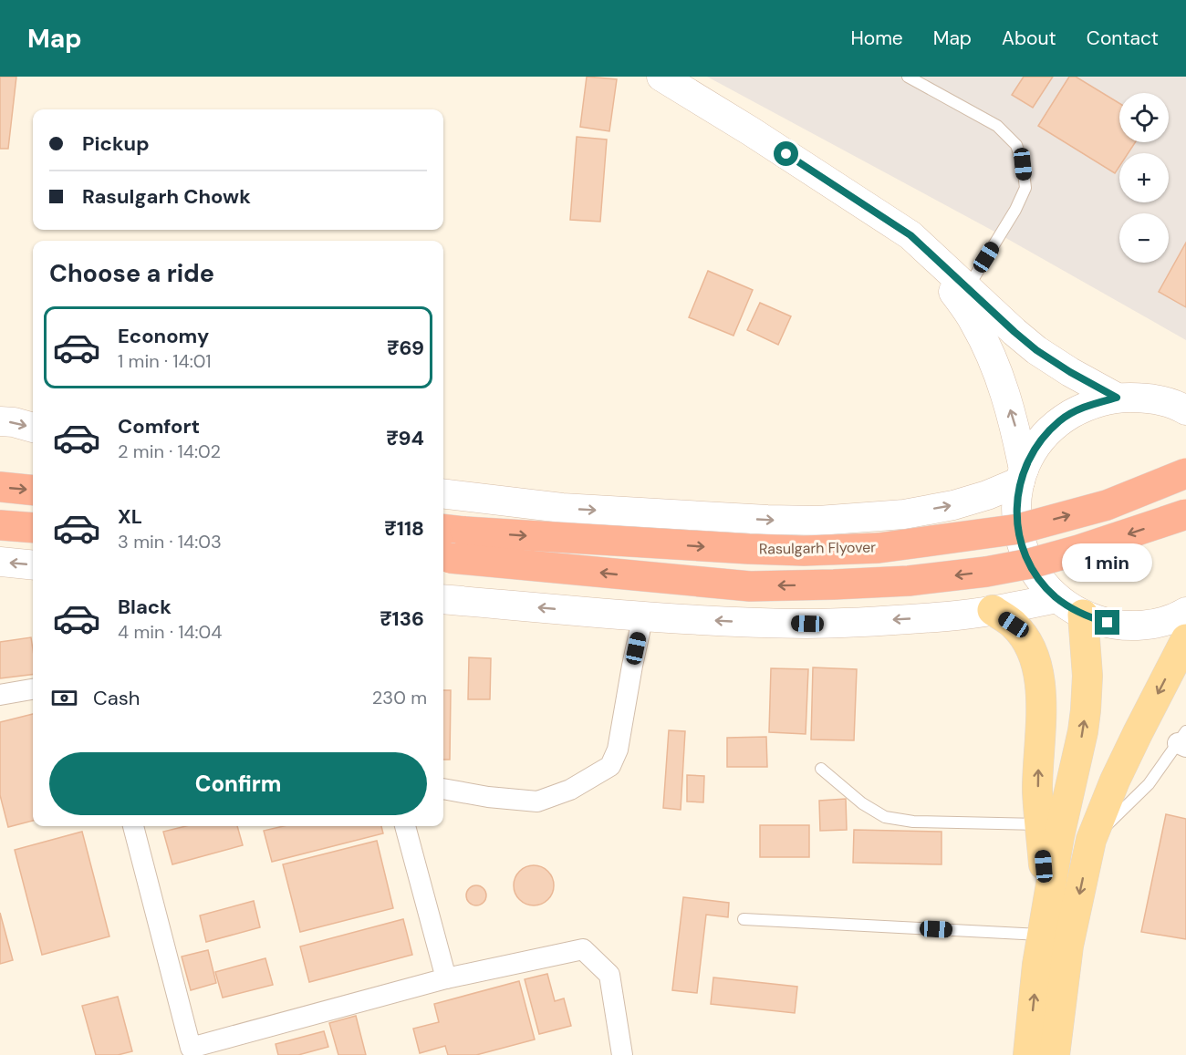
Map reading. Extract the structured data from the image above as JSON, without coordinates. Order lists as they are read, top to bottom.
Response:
{
  "streets": {
    "highway": ["Rasulgarh Flyover"]
  },
  "page": {
    "header": "Map",
    "nav": [
      "Home",
      "Map",
      "About",
      "Contact"
    ],
    "map_buttons": ["+", "−"],
    "banner": ["Pickup", "Rasulgarh Chowk"],
    "heading": "Choose a ride",
    "list": [
      {
        "name": "Economy",
        "note": "1 min · 14:01",
        "value": "₹69"
      },
      {
        "name": "Comfort",
        "note": "2 min · 14:02",
        "value": "₹94"
      },
      {
        "name": "XL",
        "note": "3 min · 14:03",
        "value": "₹118"
      },
      {
        "name": "Black",
        "note": "4 min · 14:04",
        "value": "₹136"
      }
    ],
    "bubble": "1 min",
    "pay": ["Cash", "230 m"],
    "buttons": "Confirm"
  }
}
